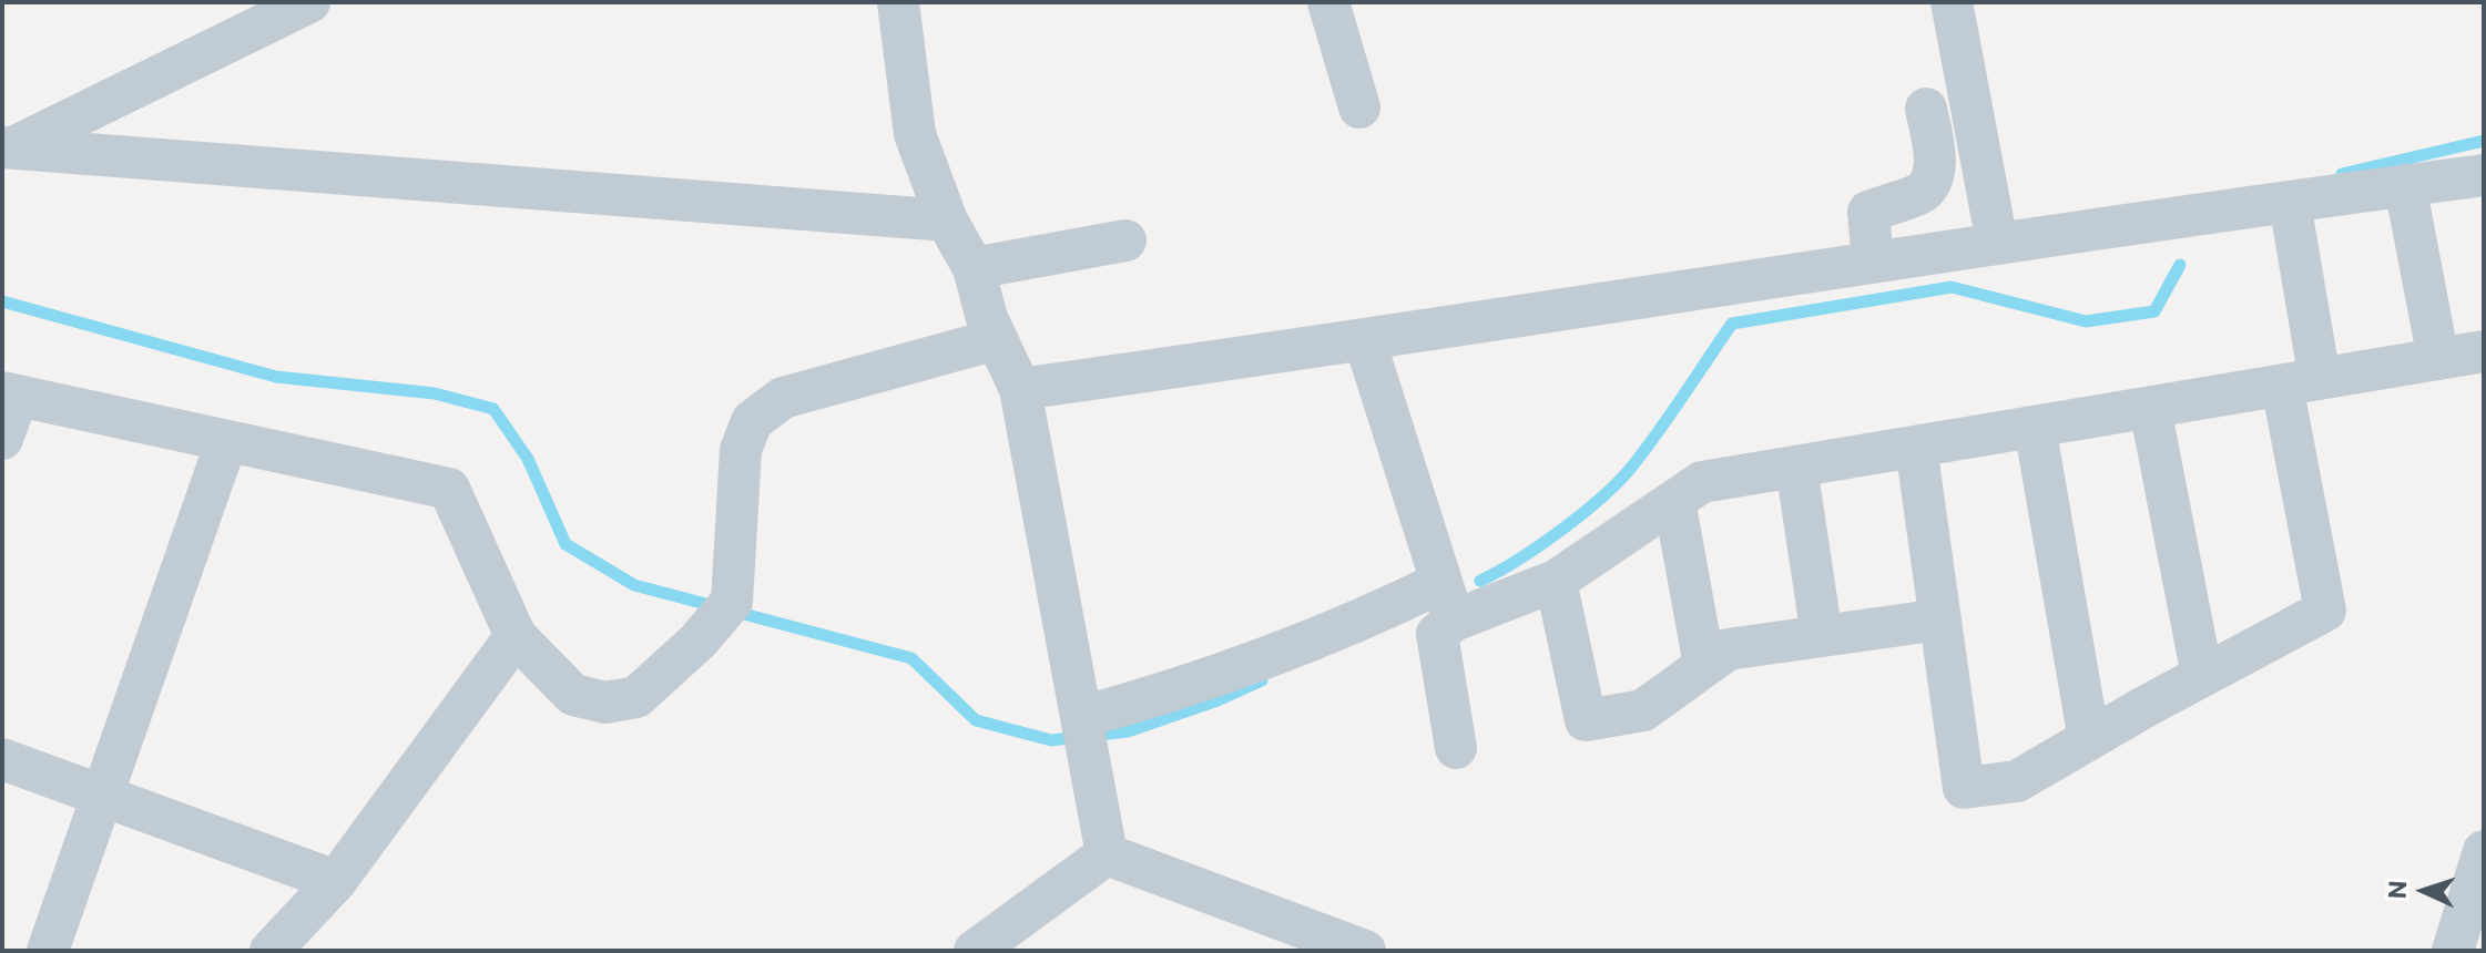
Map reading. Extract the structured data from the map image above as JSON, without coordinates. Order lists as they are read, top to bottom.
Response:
{
  "north": "left"
}
